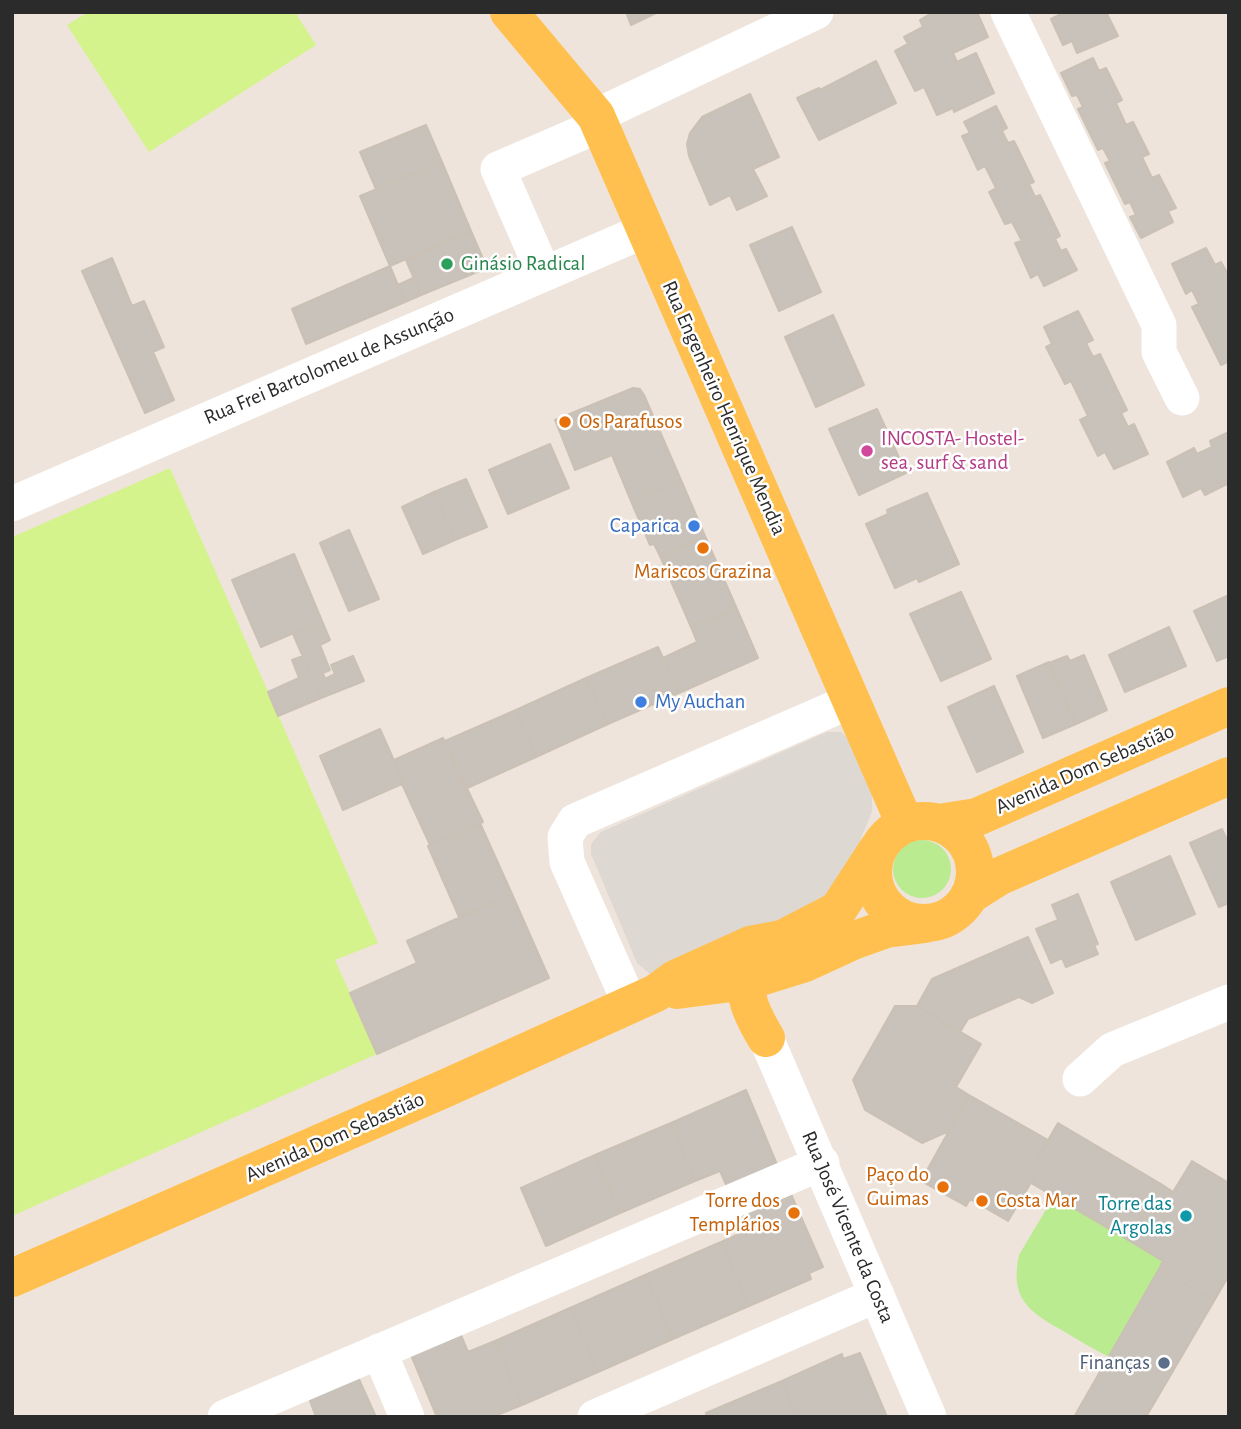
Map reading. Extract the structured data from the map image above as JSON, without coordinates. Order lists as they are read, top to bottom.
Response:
{
  "streets": {
    "main road": ["Rua Engenheiro Henrique Mendia", "Avenida Dom Sebastião"],
    "street": ["Rua Frei Bartolomeu de Assunção", "Rua José Vicente da Costa"]
  },
  "crossings": [
    ["Rua Frei Bartolomeu de Assunção", "Rua Engenheiro Henrique Mendia"],
    ["Rua Engenheiro Henrique Mendia", "Avenida Dom Sebastião"]
  ],
  "places": [
    "Ginásio Radical",
    "Os Parafusos",
    "INCOSTA- Hostel- sea, surf & sand",
    "Caparica",
    "Mariscos Grazina",
    "My Auchan",
    "Paço do Guimas",
    "Costa Mar",
    "Torre dos Templários",
    "Torre das Argolas",
    "Finanças"
  ]
}
